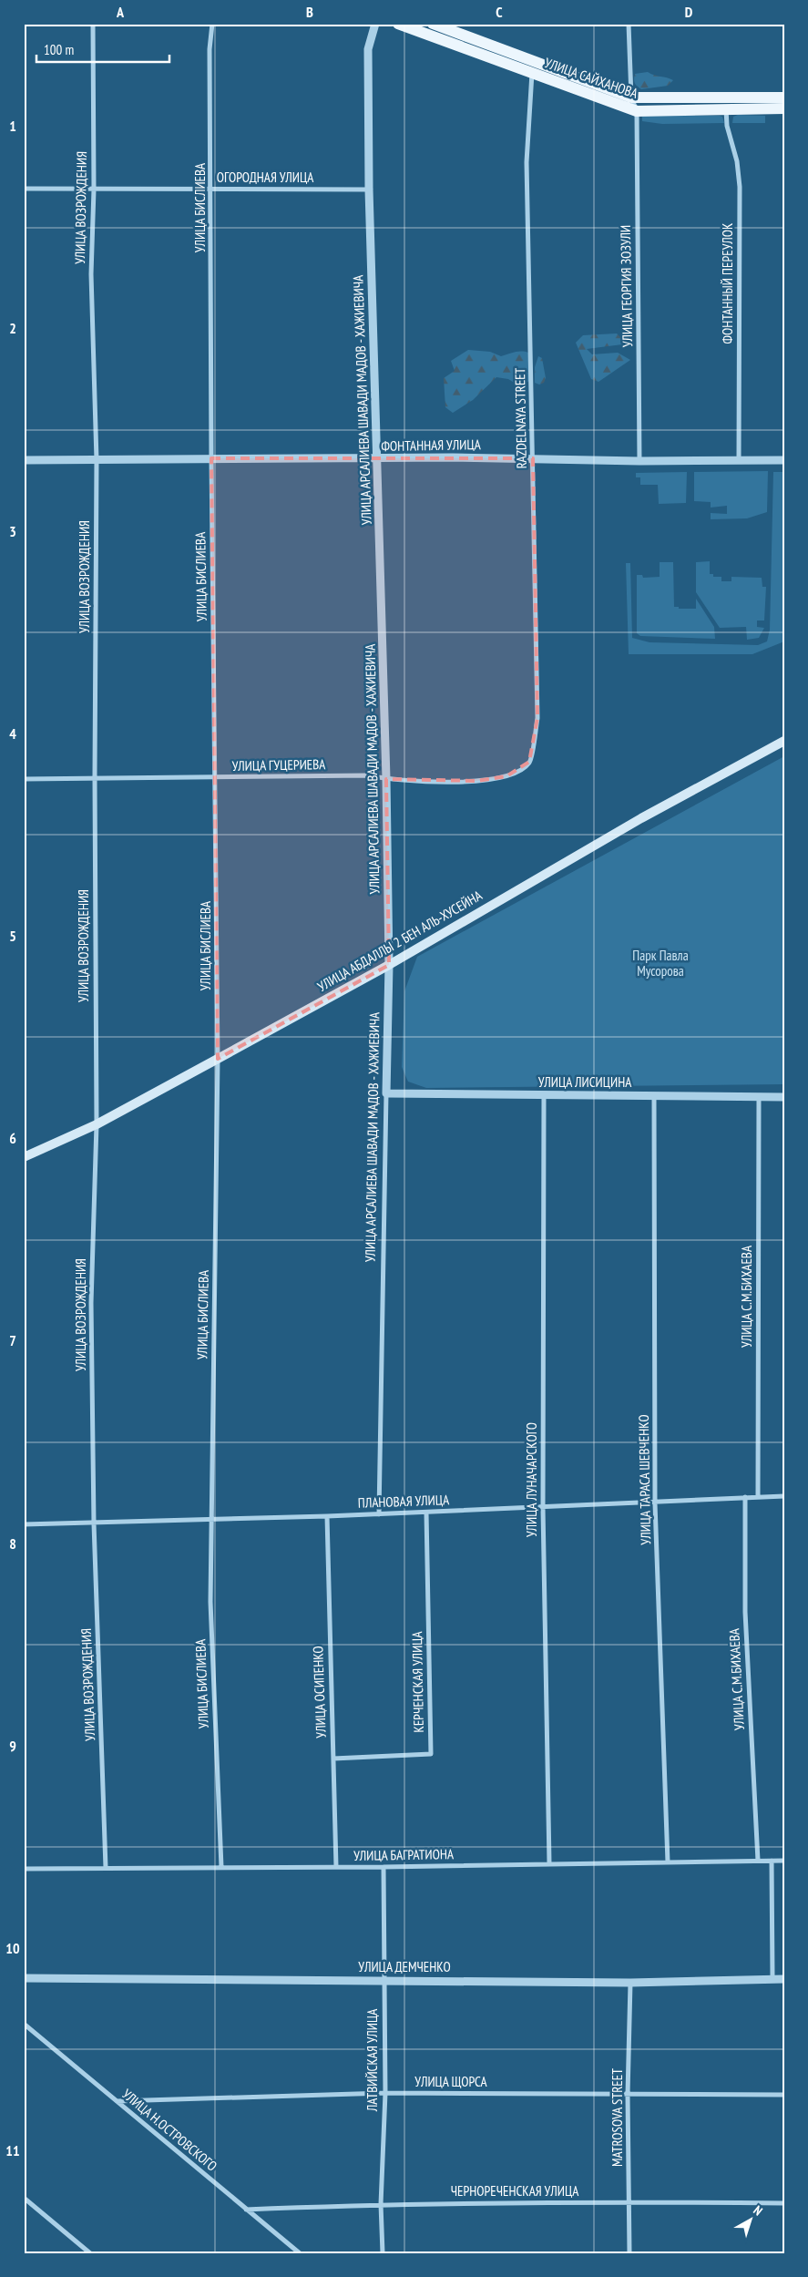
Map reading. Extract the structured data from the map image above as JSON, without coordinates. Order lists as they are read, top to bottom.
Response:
{
  "streets": {
    "main road": ["УЛИЦА САЙХАНОВА", "УЛИЦА АБДАЛЛЫ 2 БЕН АЛЬ-ХУСЕЙНА"],
    "street": [
      "ОГОРОДНАЯ УЛИЦА",
      "УЛИЦА ВОЗРОЖДЕНИЯ",
      "УЛИЦА БИСЛИЕВА",
      "ФОНТАННЫЙ ПЕРЕУЛОК",
      "УЛИЦА ГЕОРГИЯ ЗОЗУЛИ",
      "УЛИЦА АРСАЛИЕВА ШАВАДИ МАДОВ - ХАЖИЕВИЧА",
      "RAZDELNAYA STREET",
      "ФОНТАННАЯ УЛИЦА",
      "УЛИЦА ГУЦЕРИЕВА",
      "УЛИЦА ЛИСИЦИНА",
      "УЛИЦА С.М.БИХАЕВА",
      "УЛИЦА ЛУНАЧАРСКОГО",
      "УЛИЦА ТАРАСА ШЕВЧЕНКО",
      "ПЛАНОВАЯ УЛИЦА",
      "КЕРЧЕНСКАЯ УЛИЦА",
      "УЛИЦА ОСИПЕНКО",
      "УЛИЦА БАГРАТИОНА",
      "УЛИЦА ДЕМЧЕНКО",
      "ЛАТВИЙСКАЯ УЛИЦА",
      "УЛИЦА ЩОРСА",
      "MATROSOVA STREET",
      "УЛИЦА Н.ОСТРОВСКОГО",
      "ЧЕРНОРЕЧЕНСКАЯ УЛИЦА"
    ]
  },
  "crossings": [
    ["УЛИЦА САЙХАНОВА", "ФОНТАННЫЙ ПЕРЕУЛОК"],
    ["УЛИЦА САЙХАНОВА", "УЛИЦА ГЕОРГИЯ ЗОЗУЛИ"],
    ["УЛИЦА САЙХАНОВА", "RAZDELNAYA STREET"],
    ["ОГОРОДНАЯ УЛИЦА", "УЛИЦА ВОЗРОЖДЕНИЯ"],
    ["ОГОРОДНАЯ УЛИЦА", "УЛИЦА БИСЛИЕВА"],
    ["ОГОРОДНАЯ УЛИЦА", "УЛИЦА АРСАЛИЕВА ШАВАДИ МАДОВ - ХАЖИЕВИЧА"],
    ["УЛИЦА ВОЗРОЖДЕНИЯ", "ФОНТАННАЯ УЛИЦА"],
    ["УЛИЦА ВОЗРОЖДЕНИЯ", "УЛИЦА ГУЦЕРИЕВА"],
    ["УЛИЦА ВОЗРОЖДЕНИЯ", "УЛИЦА АБДАЛЛЫ 2 БЕН АЛЬ-ХУСЕЙНА"],
    ["УЛИЦА ВОЗРОЖДЕНИЯ", "ПЛАНОВАЯ УЛИЦА"],
    ["УЛИЦА ВОЗРОЖДЕНИЯ", "УЛИЦА БАГРАТИОНА"],
    ["УЛИЦА БИСЛИЕВА", "ФОНТАННАЯ УЛИЦА"],
    ["УЛИЦА БИСЛИЕВА", "УЛИЦА ГУЦЕРИЕВА"],
    ["УЛИЦА БИСЛИЕВА", "УЛИЦА АБДАЛЛЫ 2 БЕН АЛЬ-ХУСЕЙНА"],
    ["УЛИЦА БИСЛИЕВА", "ПЛАНОВАЯ УЛИЦА"],
    ["УЛИЦА БИСЛИЕВА", "УЛИЦА БАГРАТИОНА"],
    ["ФОНТАННЫЙ ПЕРЕУЛОК", "ФОНТАННАЯ УЛИЦА"],
    ["УЛИЦА ГЕОРГИЯ ЗОЗУЛИ", "ФОНТАННАЯ УЛИЦА"],
    ["УЛИЦА АРСАЛИЕВА ШАВАДИ МАДОВ - ХАЖИЕВИЧА", "ФОНТАННАЯ УЛИЦА"],
    ["УЛИЦА АРСАЛИЕВА ШАВАДИ МАДОВ - ХАЖИЕВИЧА", "УЛИЦА ГУЦЕРИЕВА"],
    ["УЛИЦА АРСАЛИЕВА ШАВАДИ МАДОВ - ХАЖИЕВИЧА", "УЛИЦА АБДАЛЛЫ 2 БЕН АЛЬ-ХУСЕЙНА"],
    ["УЛИЦА АРСАЛИЕВА ШАВАДИ МАДОВ - ХАЖИЕВИЧА", "УЛИЦА ЛИСИЦИНА"],
    ["УЛИЦА АРСАЛИЕВА ШАВАДИ МАДОВ - ХАЖИЕВИЧА", "ПЛАНОВАЯ УЛИЦА"],
    ["RAZDELNAYA STREET", "ФОНТАННАЯ УЛИЦА"],
    ["RAZDELNAYA STREET", "УЛИЦА ГУЦЕРИЕВА"],
    ["УЛИЦА ЛИСИЦИНА", "УЛИЦА С.М.БИХАЕВА"],
    ["УЛИЦА ЛИСИЦИНА", "УЛИЦА ЛУНАЧАРСКОГО"],
    ["УЛИЦА ЛИСИЦИНА", "УЛИЦА ТАРАСА ШЕВЧЕНКО"],
    ["УЛИЦА С.М.БИХАЕВА", "ПЛАНОВАЯ УЛИЦА"],
    ["УЛИЦА С.М.БИХАЕВА", "УЛИЦА БАГРАТИОНА"],
    ["УЛИЦА ЛУНАЧАРСКОГО", "ПЛАНОВАЯ УЛИЦА"],
    ["УЛИЦА ЛУНАЧАРСКОГО", "УЛИЦА БАГРАТИОНА"],
    ["УЛИЦА ТАРАСА ШЕВЧЕНКО", "ПЛАНОВАЯ УЛИЦА"],
    ["УЛИЦА ТАРАСА ШЕВЧЕНКО", "УЛИЦА БАГРАТИОНА"],
    ["ПЛАНОВАЯ УЛИЦА", "КЕРЧЕНСКАЯ УЛИЦА"],
    ["ПЛАНОВАЯ УЛИЦА", "УЛИЦА ОСИПЕНКО"],
    ["КЕРЧЕНСКАЯ УЛИЦА", "УЛИЦА ОСИПЕНКО"],
    ["УЛИЦА ОСИПЕНКО", "УЛИЦА БАГРАТИОНА"],
    ["УЛИЦА БАГРАТИОНА", "ЛАТВИЙСКАЯ УЛИЦА"],
    ["УЛИЦА ДЕМЧЕНКО", "ЛАТВИЙСКАЯ УЛИЦА"],
    ["УЛИЦА ДЕМЧЕНКО", "MATROSOVA STREET"],
    ["ЛАТВИЙСКАЯ УЛИЦА", "УЛИЦА ЩОРСА"],
    ["ЛАТВИЙСКАЯ УЛИЦА", "ЧЕРНОРЕЧЕНСКАЯ УЛИЦА"],
    ["УЛИЦА ЩОРСА", "MATROSOVA STREET"],
    ["УЛИЦА ЩОРСА", "УЛИЦА Н.ОСТРОВСКОГО"],
    ["MATROSOVA STREET", "ЧЕРНОРЕЧЕНСКАЯ УЛИЦА"],
    ["УЛИЦА Н.ОСТРОВСКОГО", "ЧЕРНОРЕЧЕНСКАЯ УЛИЦА"]
  ],
  "parks": ["Парк Павла Мусорова"],
  "scale_bar": "100 m",
  "north": "top right",
  "grid": {
    "columns": [
      "A",
      "B",
      "C",
      "D"
    ],
    "rows": [
      "1",
      "2",
      "3",
      "4",
      "5",
      "6",
      "7",
      "8",
      "9",
      "10",
      "11"
    ]
  }
}
